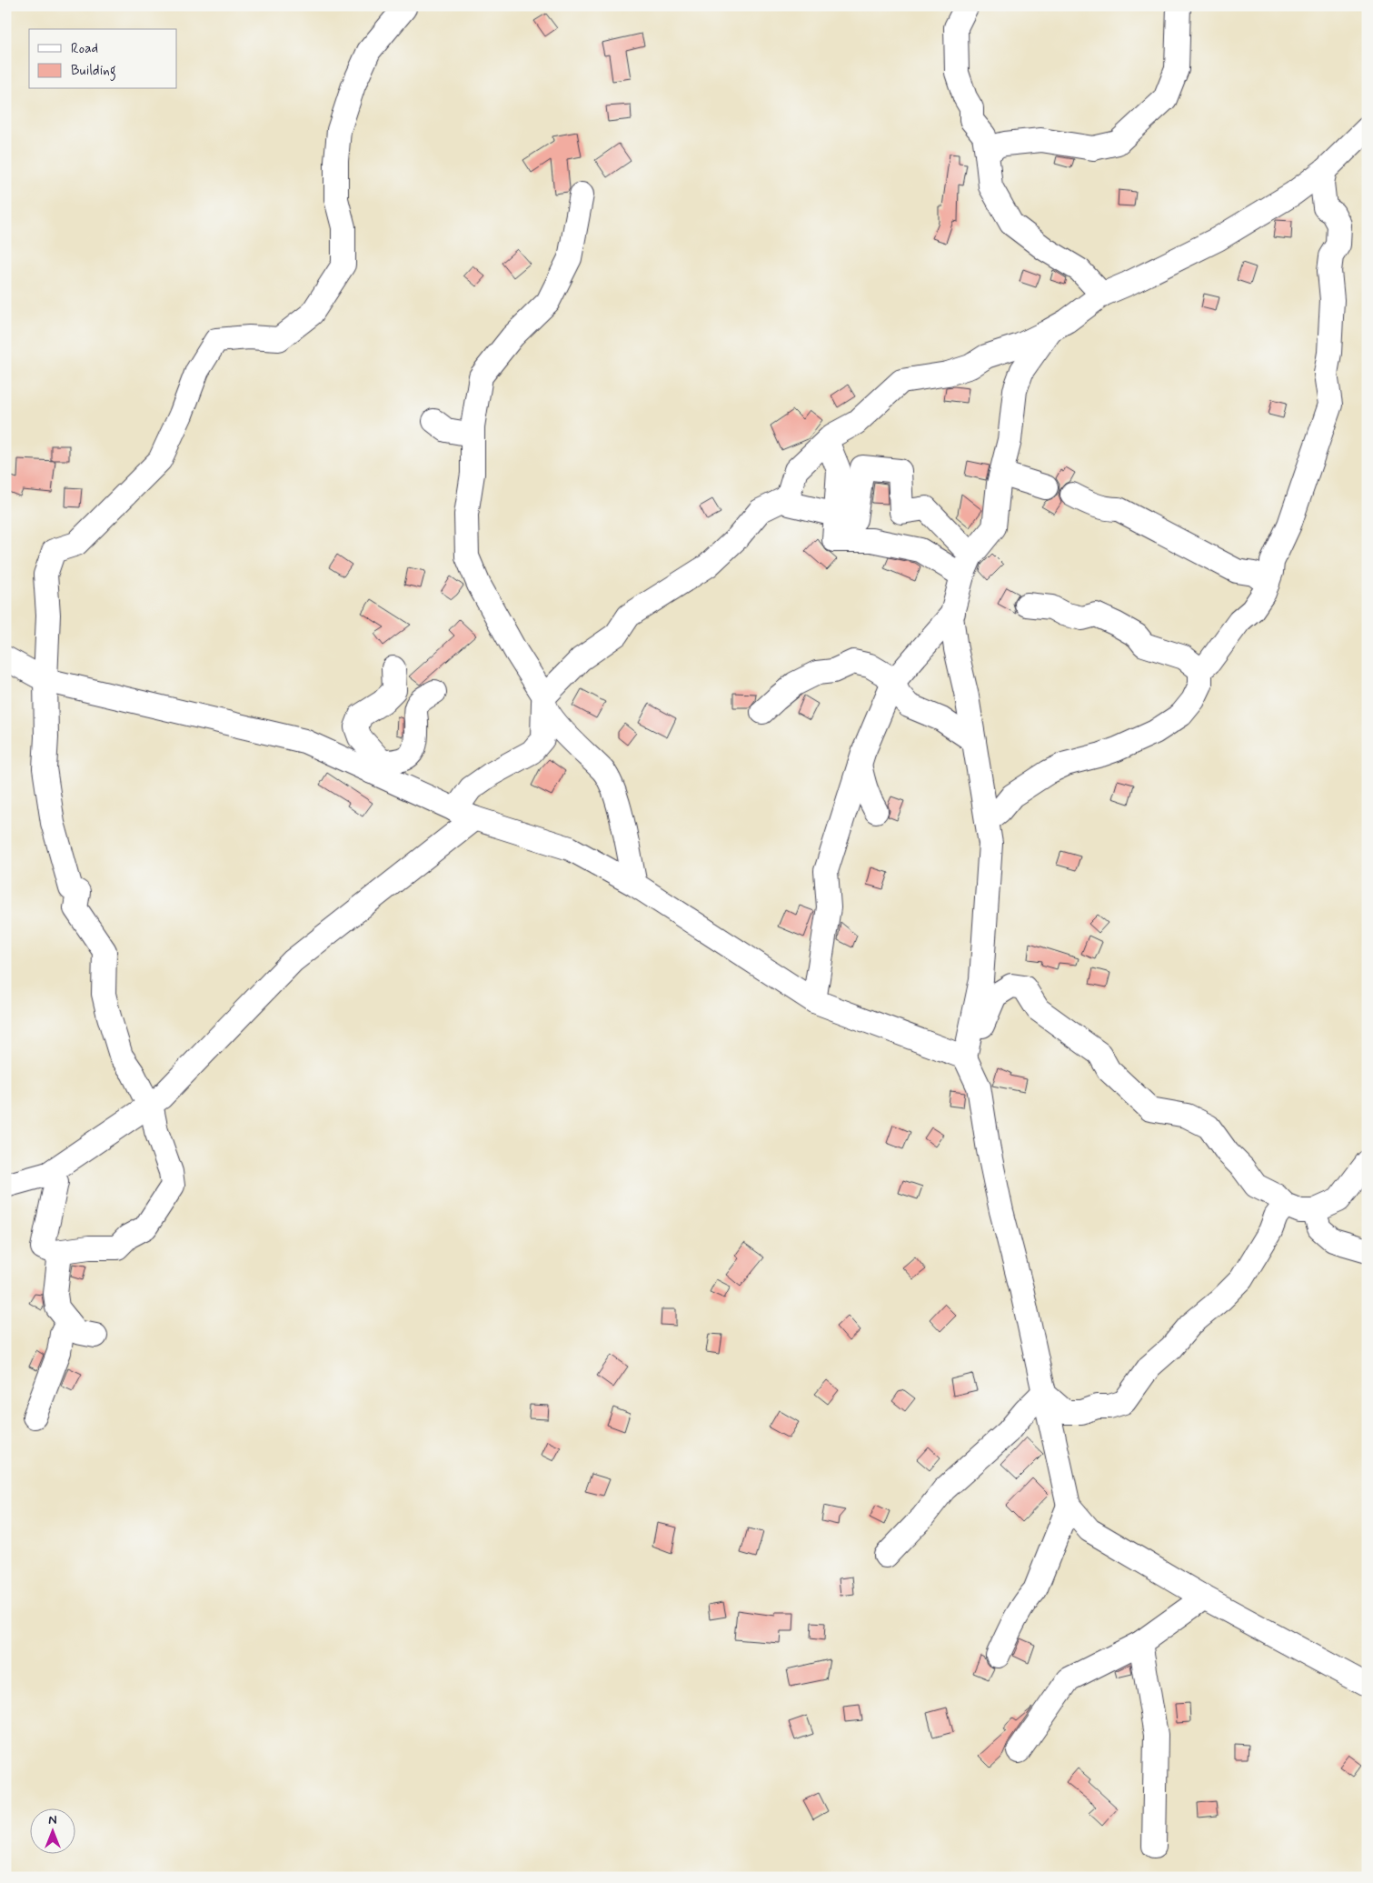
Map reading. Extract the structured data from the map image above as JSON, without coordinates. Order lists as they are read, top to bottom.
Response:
{
  "legend": ["Road", "Building"],
  "north": "top"
}
